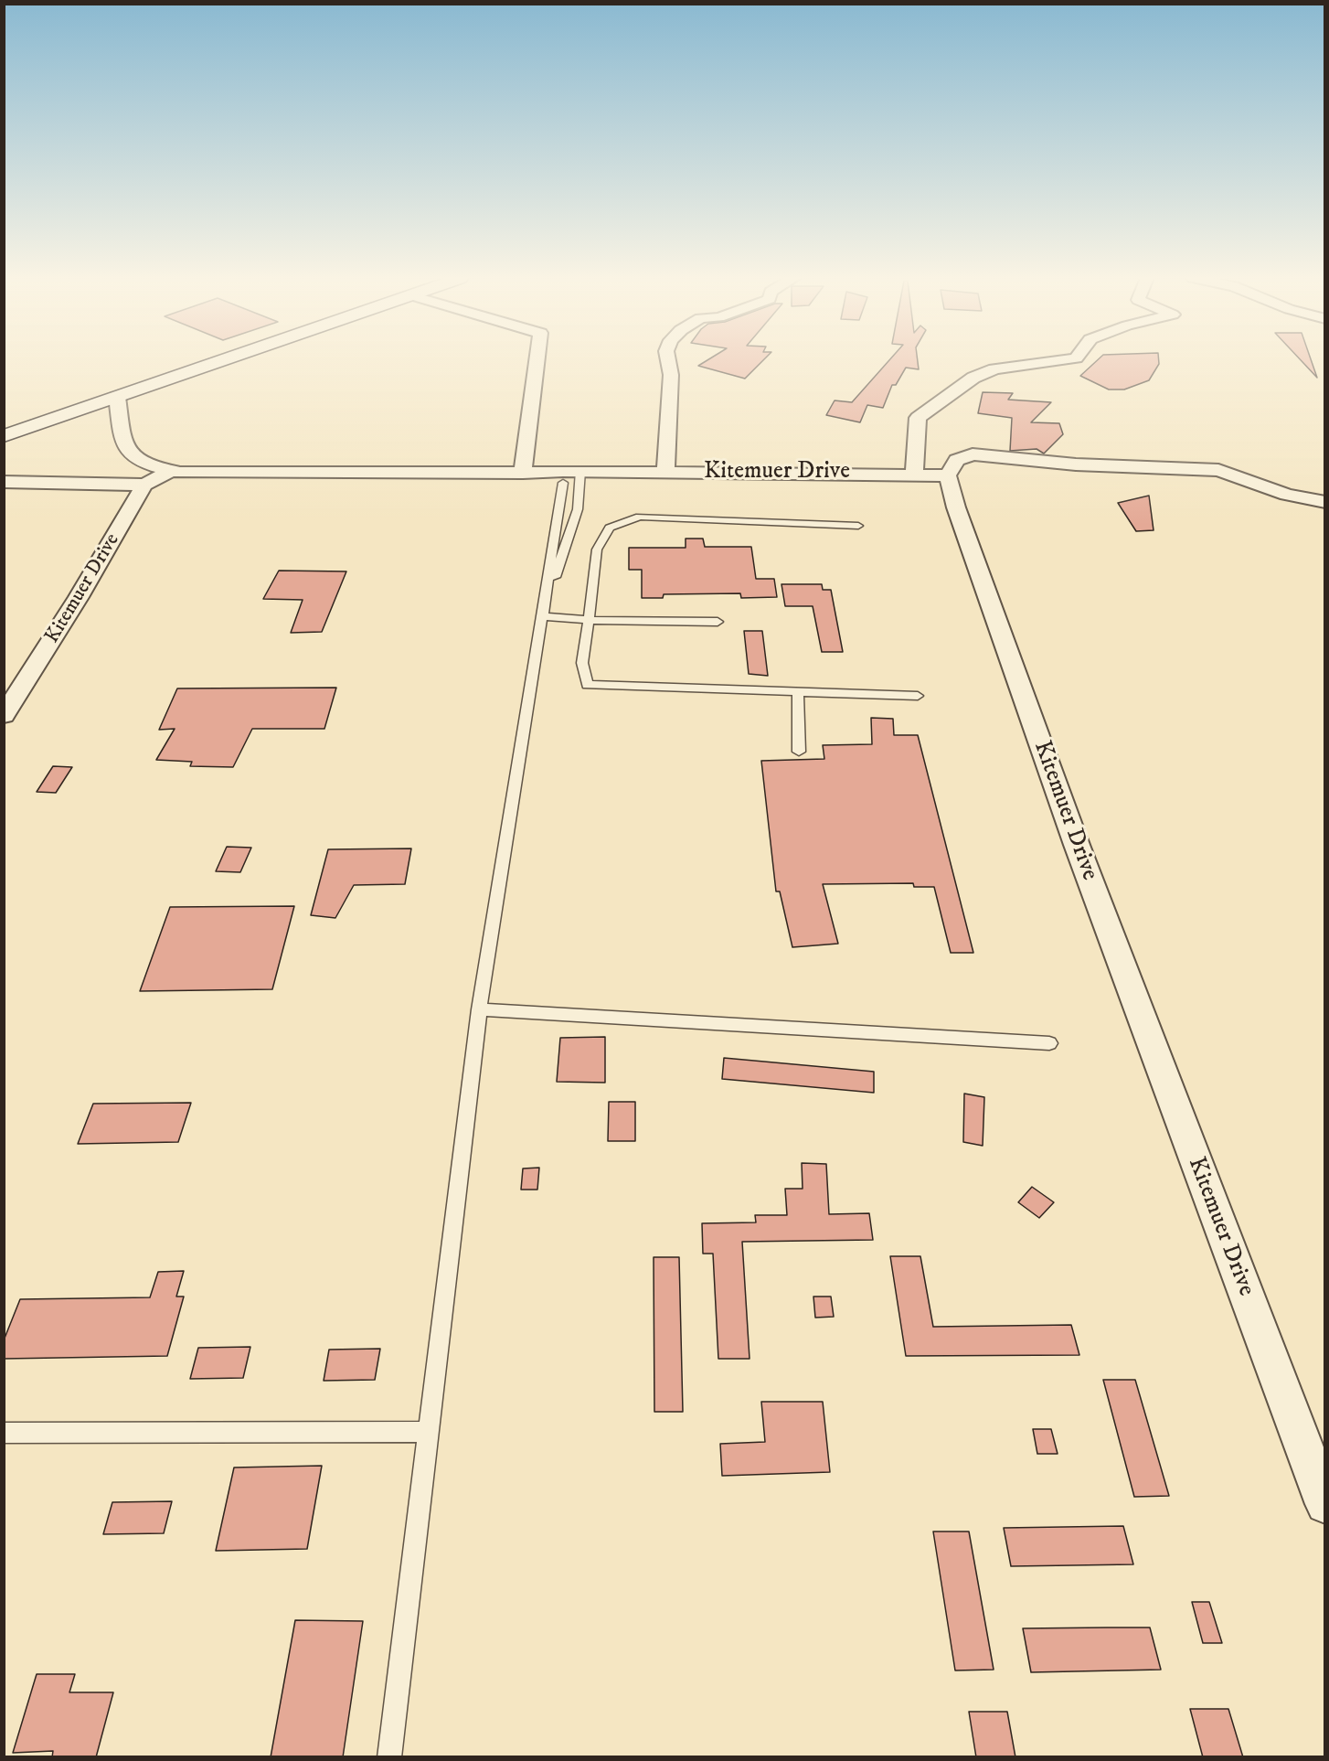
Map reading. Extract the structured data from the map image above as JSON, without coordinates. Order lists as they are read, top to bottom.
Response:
{
  "streets": {
    "street": ["Kitemuer Drive"]
  }
}
